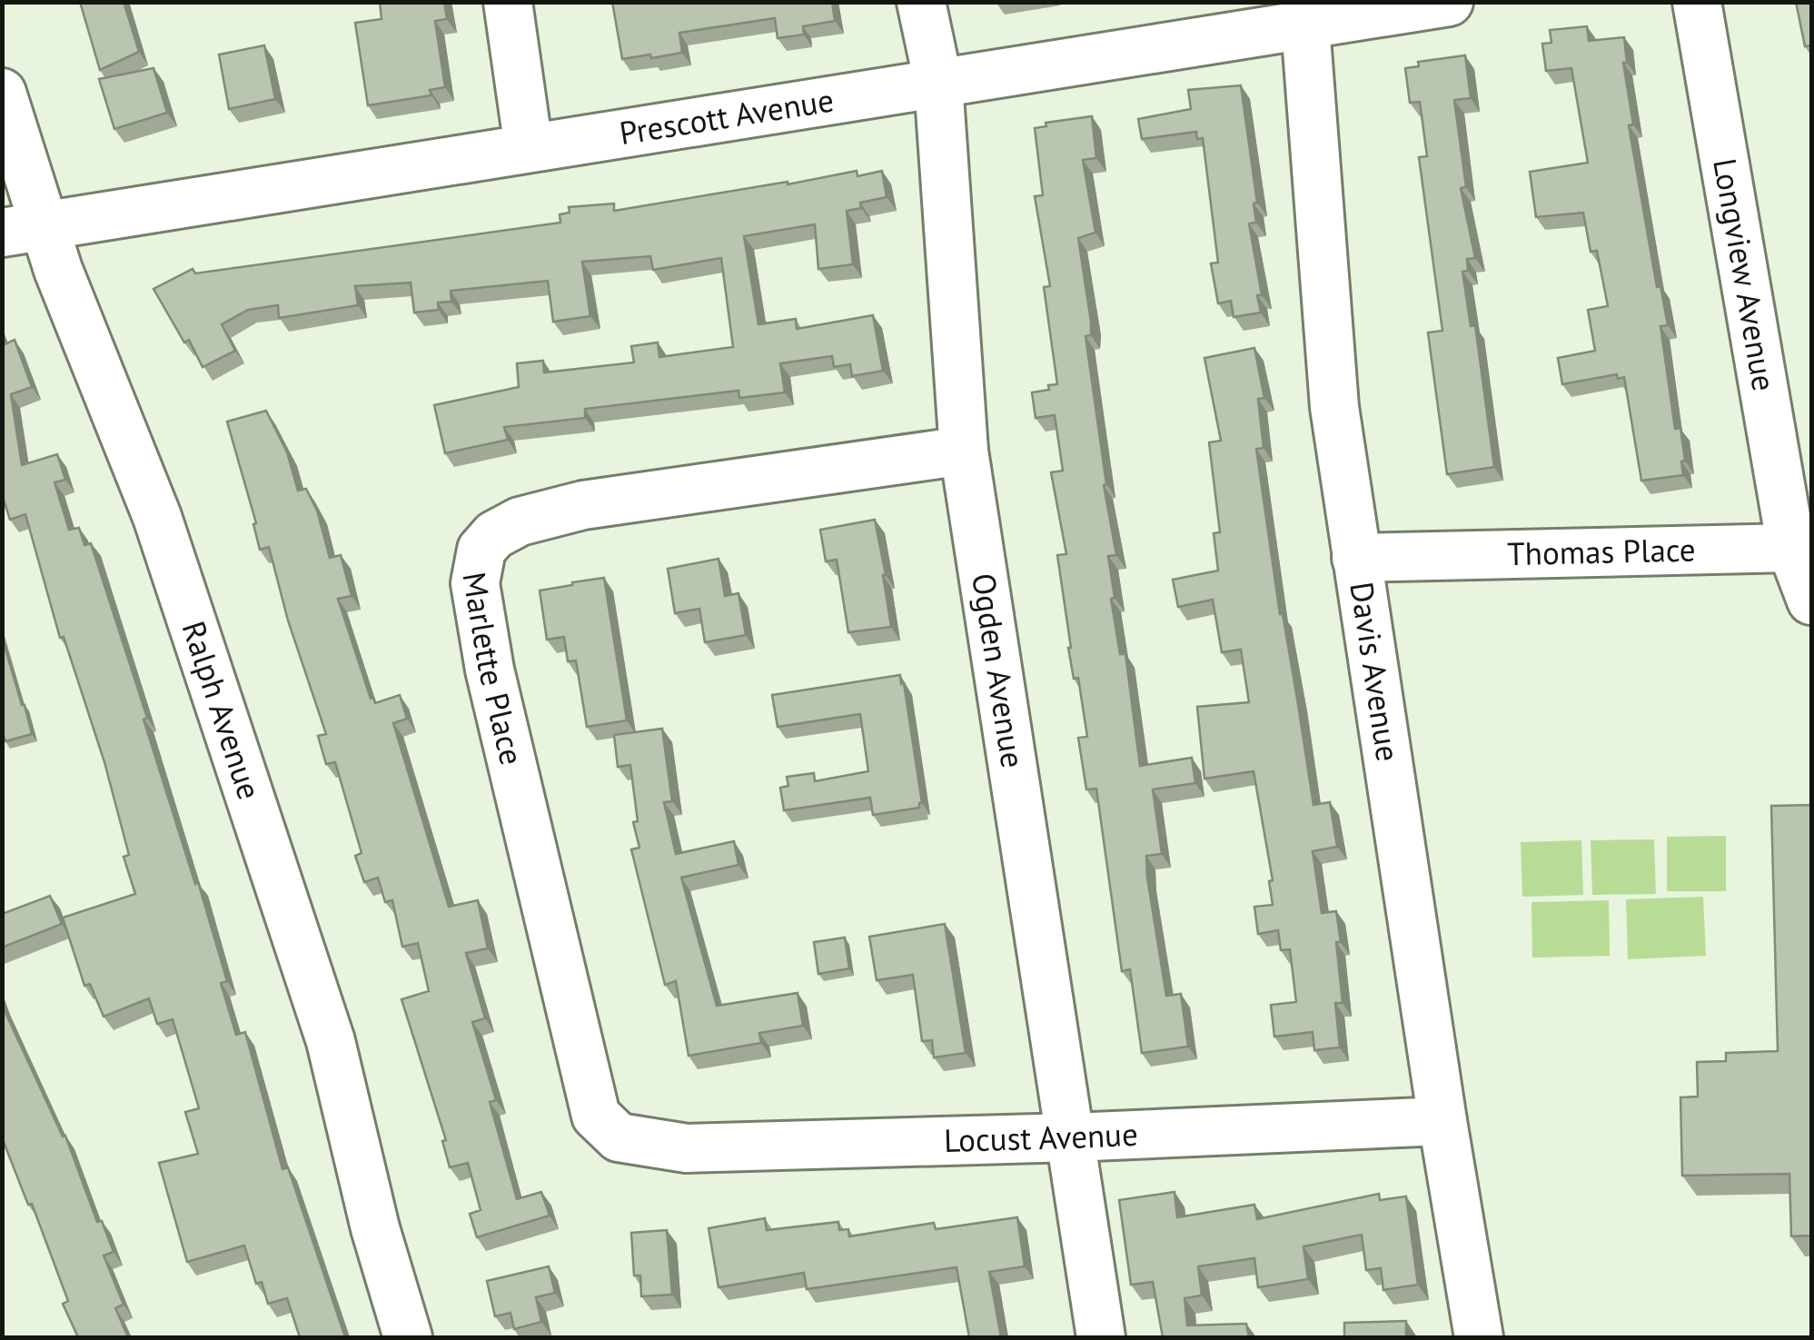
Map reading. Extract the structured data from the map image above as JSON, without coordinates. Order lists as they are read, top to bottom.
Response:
{
  "streets": {
    "street": [
      "Prescott Avenue",
      "Longview Avenue",
      "Thomas Place",
      "Marlette Place",
      "Ogden Avenue",
      "Davis Avenue",
      "Ralph Avenue",
      "Locust Avenue"
    ]
  },
  "crossings": [
    ["Prescott Avenue", "Ogden Avenue"],
    ["Prescott Avenue", "Davis Avenue"],
    ["Prescott Avenue", "Ralph Avenue"],
    ["Longview Avenue", "Thomas Place"],
    ["Thomas Place", "Davis Avenue"],
    ["Marlette Place", "Ogden Avenue"],
    ["Marlette Place", "Locust Avenue"],
    ["Ogden Avenue", "Locust Avenue"],
    ["Davis Avenue", "Locust Avenue"]
  ]
}
